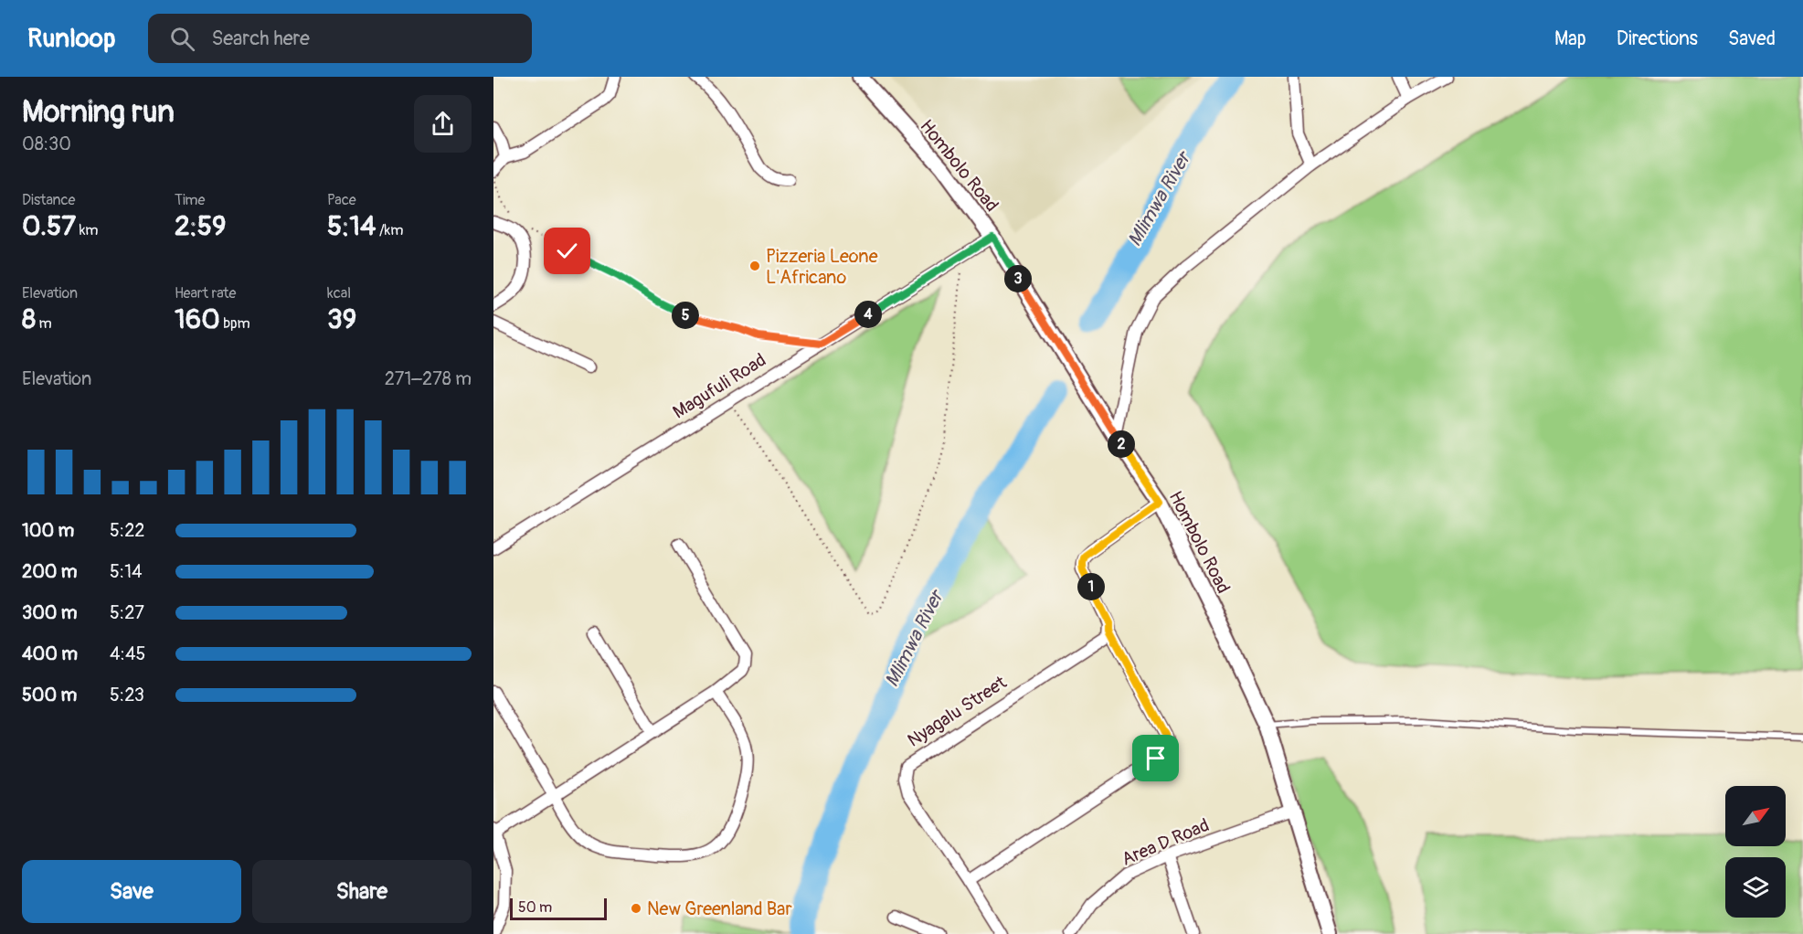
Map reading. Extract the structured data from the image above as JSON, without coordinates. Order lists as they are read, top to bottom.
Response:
{
  "streets": {
    "street": [
      "Hombolo Road",
      "Magufuli Road",
      "Nyagalu Street",
      "Area D Road"
    ]
  },
  "crossings": [
    ["Hombolo Road", "Magufuli Road"],
    ["Hombolo Road", "Area D Road"]
  ],
  "water": ["Mlimwa River"],
  "places": ["Pizzeria Leone L'Africano", "New Greenland Bar"],
  "scale_bar": "50 m",
  "north": "top right",
  "page": {
    "header": "Runloop",
    "search": "Search here",
    "nav": ["Map", "Directions", "Saved"],
    "heading": ["Morning run", "08:30"],
    "stats": [
      ["Distance", "0.57 km"],
      ["Time", "2:59"],
      ["Pace", "5:14 /km"],
      ["Elevation", "8 m"],
      ["Heart rate", "160 bpm"],
      ["kcal", "39"]
    ],
    "pins": [
      "3",
      "4",
      "5",
      "2",
      "1"
    ],
    "chart": ["Elevation", "271–278 m"],
    "list": [
      {
        "name": "100 m",
        "note": "5:22"
      },
      {
        "name": "200 m",
        "note": "5:14"
      },
      {
        "name": "300 m",
        "note": "5:27"
      },
      {
        "name": "400 m",
        "note": "4:45"
      },
      {
        "name": "500 m",
        "note": "5:23"
      }
    ],
    "buttons": ["Save", "Share"],
    "scale": "50 m"
  }
}
